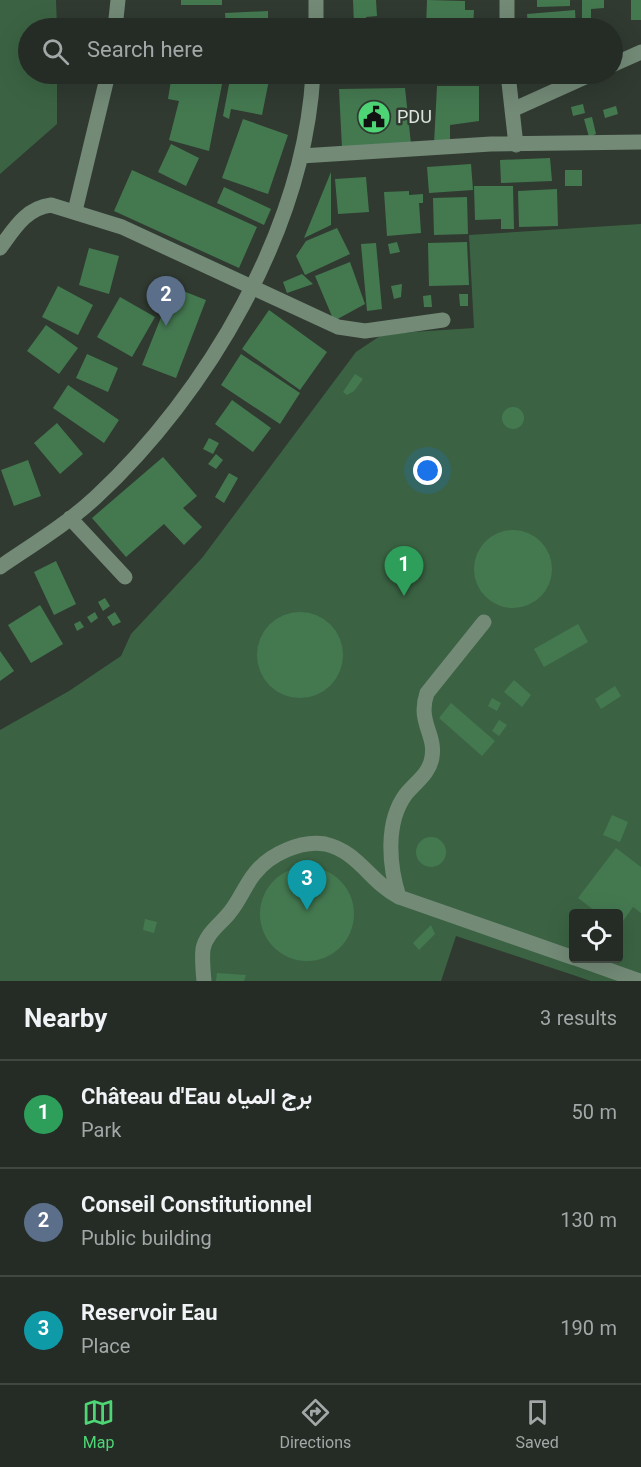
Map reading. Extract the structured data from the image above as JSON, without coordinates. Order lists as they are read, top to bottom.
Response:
{
  "places": {
    "public building": ["PDU"]
  },
  "page": {
    "search": "Search here",
    "pins": ["2", "1", "3"],
    "heading": ["Nearby", "3 results"],
    "list": [
      {
        "mark": "1",
        "name": "Château d'Eau برج المياه",
        "note": "Park",
        "value": "50 m"
      },
      {
        "mark": "2",
        "name": "Conseil Constitutionnel",
        "note": "Public building",
        "value": "130 m"
      },
      {
        "mark": "3",
        "name": "Reservoir Eau",
        "note": "Place",
        "value": "190 m"
      }
    ],
    "nav": ["Map", "Directions", "Saved"]
  }
}
